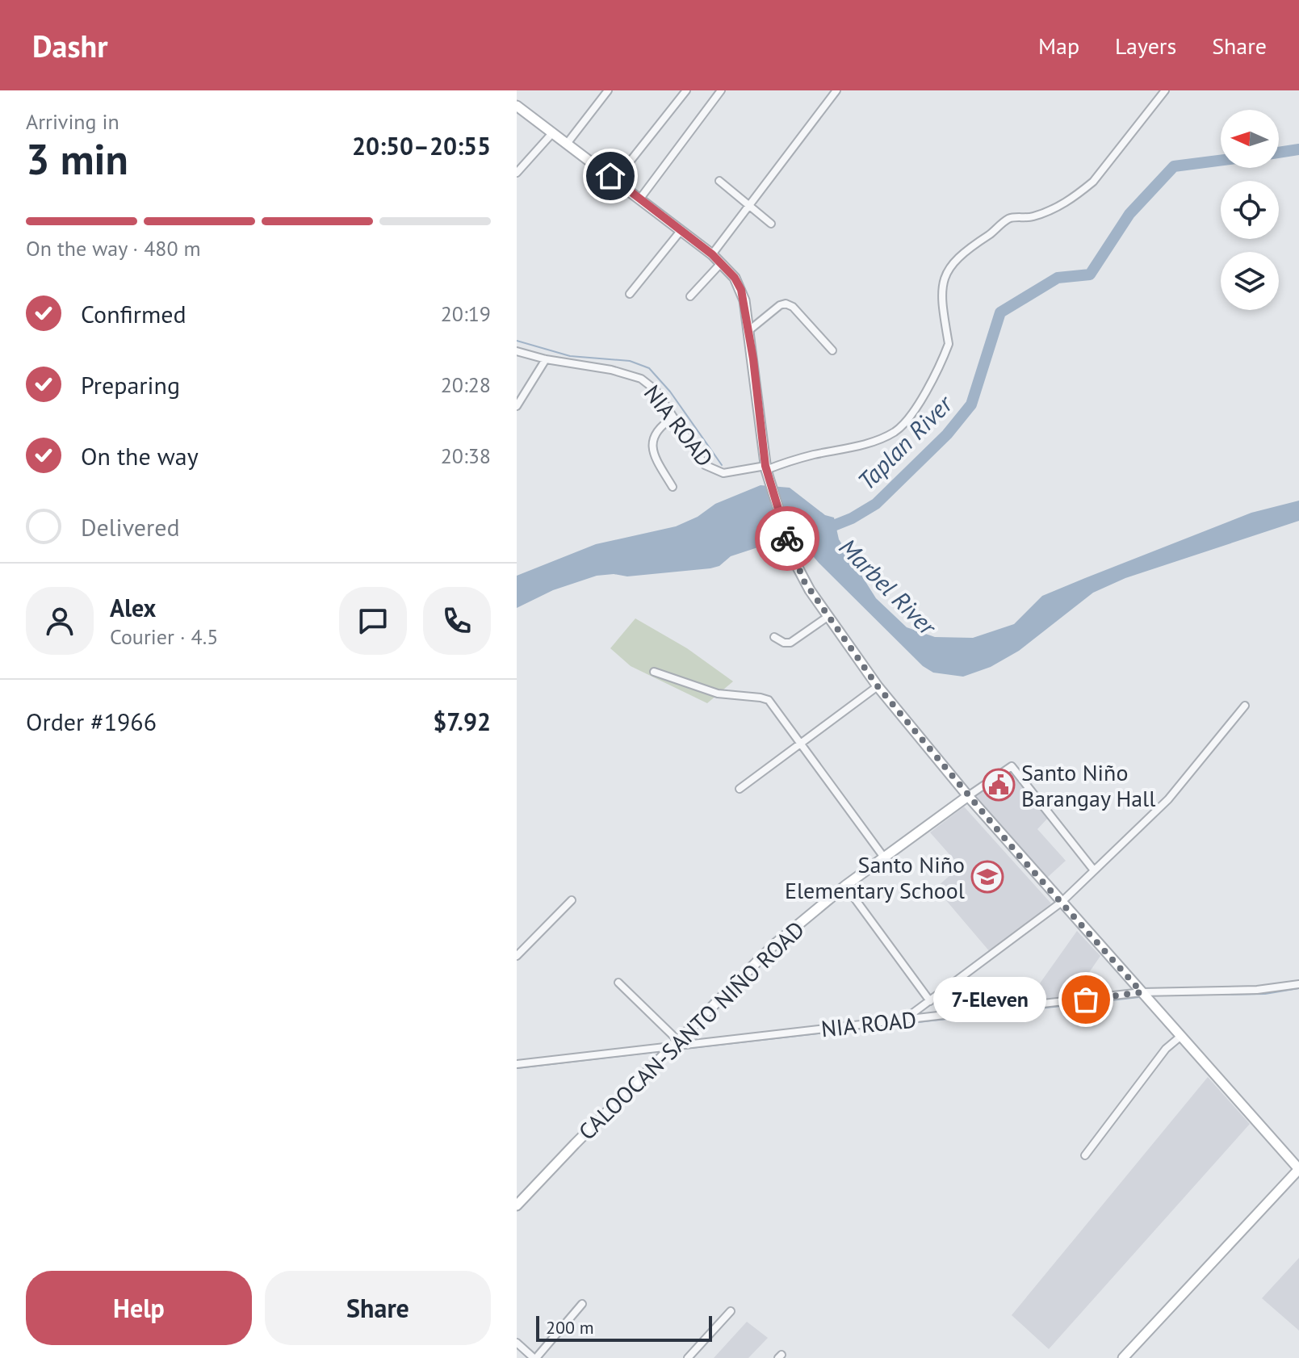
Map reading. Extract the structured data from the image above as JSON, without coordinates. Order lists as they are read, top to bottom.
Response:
{
  "streets": {
    "main road": ["CALOOCAN-SANTO NIÑO ROAD"],
    "street": ["NIA ROAD"]
  },
  "crossings": [
    ["NIA ROAD", "CALOOCAN-SANTO NIÑO ROAD"]
  ],
  "water": ["Taplan River", "Marbel River"],
  "places": {
    "public building": ["Santo Niño Barangay Hall"],
    "school or university": ["Santo Niño Elementary School"],
    "other": ["7-Eleven"]
  },
  "scale_bar": "200 m",
  "north": "left",
  "page": {
    "header": "Dashr",
    "nav": ["Map", "Layers", "Share"],
    "heading": ["3 min", "Arriving in", "20:50–20:55"],
    "panel": [
      "Alex",
      "Courier · 4.5",
      "Order #1966",
      "$7.92"
    ],
    "bar": "On the way · 480 m",
    "list": [
      ["Confirmed", "20:19"],
      ["Preparing", "20:28"],
      ["On the way", "20:38"],
      "Delivered"
    ],
    "bubble": "7-Eleven",
    "buttons": ["Help", "Share"],
    "scale": "200 m"
  }
}
